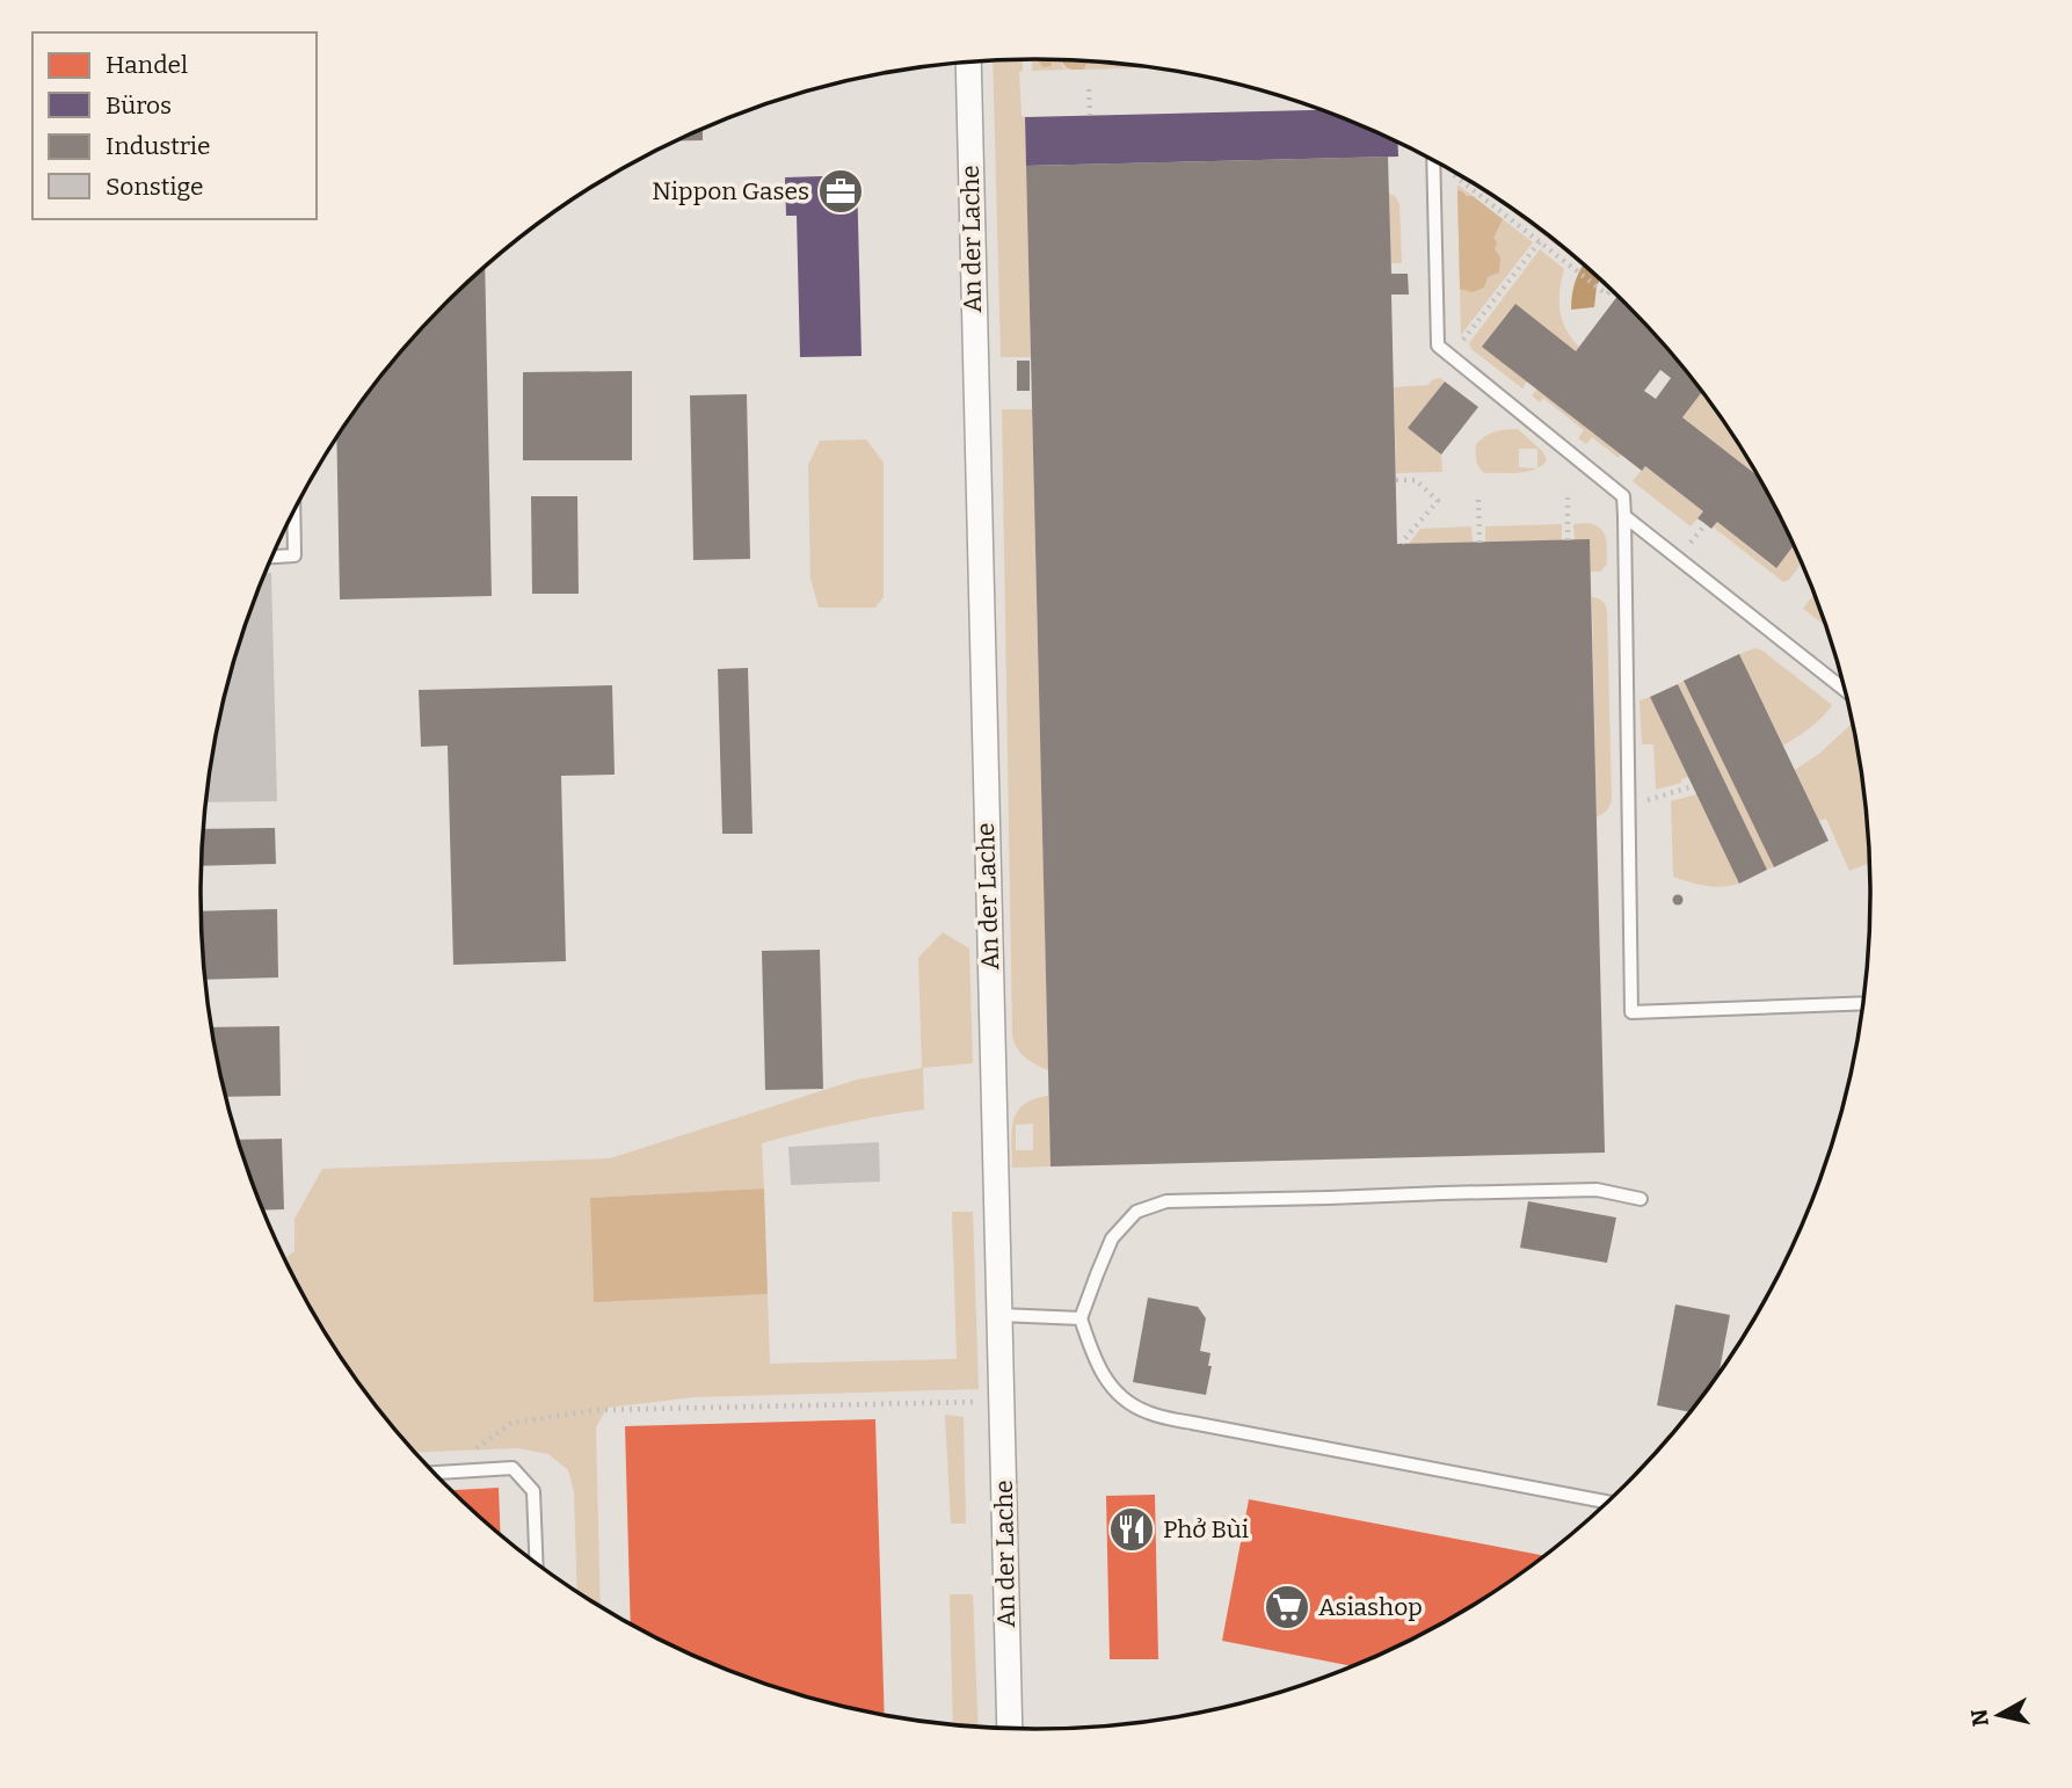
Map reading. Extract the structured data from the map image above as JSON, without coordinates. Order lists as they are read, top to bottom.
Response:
{
  "streets": {
    "street": ["An der Lache"]
  },
  "places": {
    "office": ["Nippon Gases"],
    "restaurant": ["Phở Bùi"],
    "supermarket": ["Asiashop"]
  },
  "legend": [
    "Handel",
    "Büros",
    "Industrie",
    "Sonstige"
  ],
  "north": "left"
}
